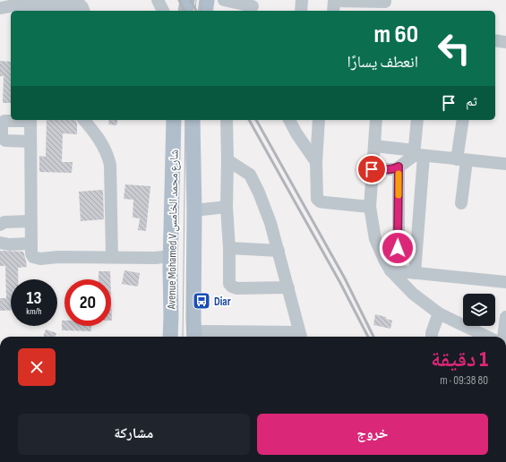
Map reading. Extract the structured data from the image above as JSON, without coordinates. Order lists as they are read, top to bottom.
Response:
{
  "streets": {
    "main road": ["Avenue Mohamed V شارع محمد الخامس"]
  },
  "places": {
    "bus stop": ["Diar"]
  },
  "page": {
    "turn": ["60 m", "انعطف يسارًا"],
    "then": "ثم",
    "speed": "13 km/h",
    "limit": "20",
    "heading": ["1 دقيقة", "80 m · 09:38"],
    "buttons": ["خروج", "مشاركة"]
  }
}
